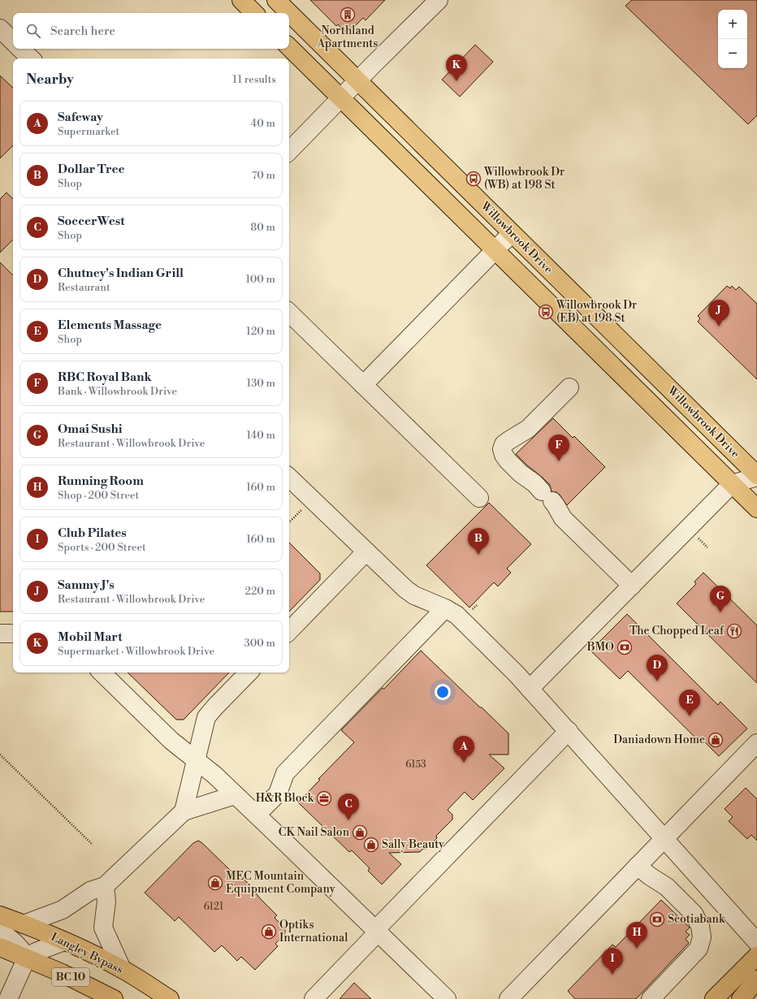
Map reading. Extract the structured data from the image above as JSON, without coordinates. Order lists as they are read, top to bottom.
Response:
{
  "streets": {
    "main road": ["Willowbrook Drive", "Langley Bypass", "BC 10"]
  },
  "places": {
    "building": ["Northland Apartments"],
    "bus stop": ["Willowbrook Dr (WB) at 198 St", "Willowbrook Dr (EB) at 198 St"],
    "restaurant": ["The Chopped Leaf"],
    "bank": ["BMO", "Scotiabank"],
    "shop": [
      "Daniadown Home",
      "CK Nail Salon",
      "Sally Beauty",
      "MEC Mountain Equipment Company",
      "Optiks International"
    ],
    "office": ["H&R Block"]
  },
  "house_numbers": ["6153", "6121"],
  "page": {
    "map_buttons": ["+", "−"],
    "search": "Search here",
    "pins": [
      "K",
      "J",
      "F",
      "B",
      "G",
      "D",
      "E",
      "A",
      "C",
      "H",
      "I"
    ],
    "heading": ["Nearby", "11 results"],
    "list": [
      {
        "mark": "A",
        "name": "Safeway",
        "note": "Supermarket",
        "value": "40 m"
      },
      {
        "mark": "B",
        "name": "Dollar Tree",
        "note": "Shop",
        "value": "70 m"
      },
      {
        "mark": "C",
        "name": "SoccerWest",
        "note": "Shop",
        "value": "80 m"
      },
      {
        "mark": "D",
        "name": "Chutney's Indian Grill",
        "note": "Restaurant",
        "value": "100 m"
      },
      {
        "mark": "E",
        "name": "Elements Massage",
        "note": "Shop",
        "value": "120 m"
      },
      {
        "mark": "F",
        "name": "RBC Royal Bank",
        "note": "Bank · Willowbrook Drive",
        "value": "130 m"
      },
      {
        "mark": "G",
        "name": "Omai Sushi",
        "note": "Restaurant · Willowbrook Drive",
        "value": "140 m"
      },
      {
        "mark": "H",
        "name": "Running Room",
        "note": "Shop · 200 Street",
        "value": "160 m"
      },
      {
        "mark": "I",
        "name": "Club Pilates",
        "note": "Sports · 200 Street",
        "value": "160 m"
      },
      {
        "mark": "J",
        "name": "Sammy J's",
        "note": "Restaurant · Willowbrook Drive",
        "value": "220 m"
      },
      {
        "mark": "K",
        "name": "Mobil Mart",
        "note": "Supermarket · Willowbrook Drive",
        "value": "300 m"
      }
    ]
  }
}
